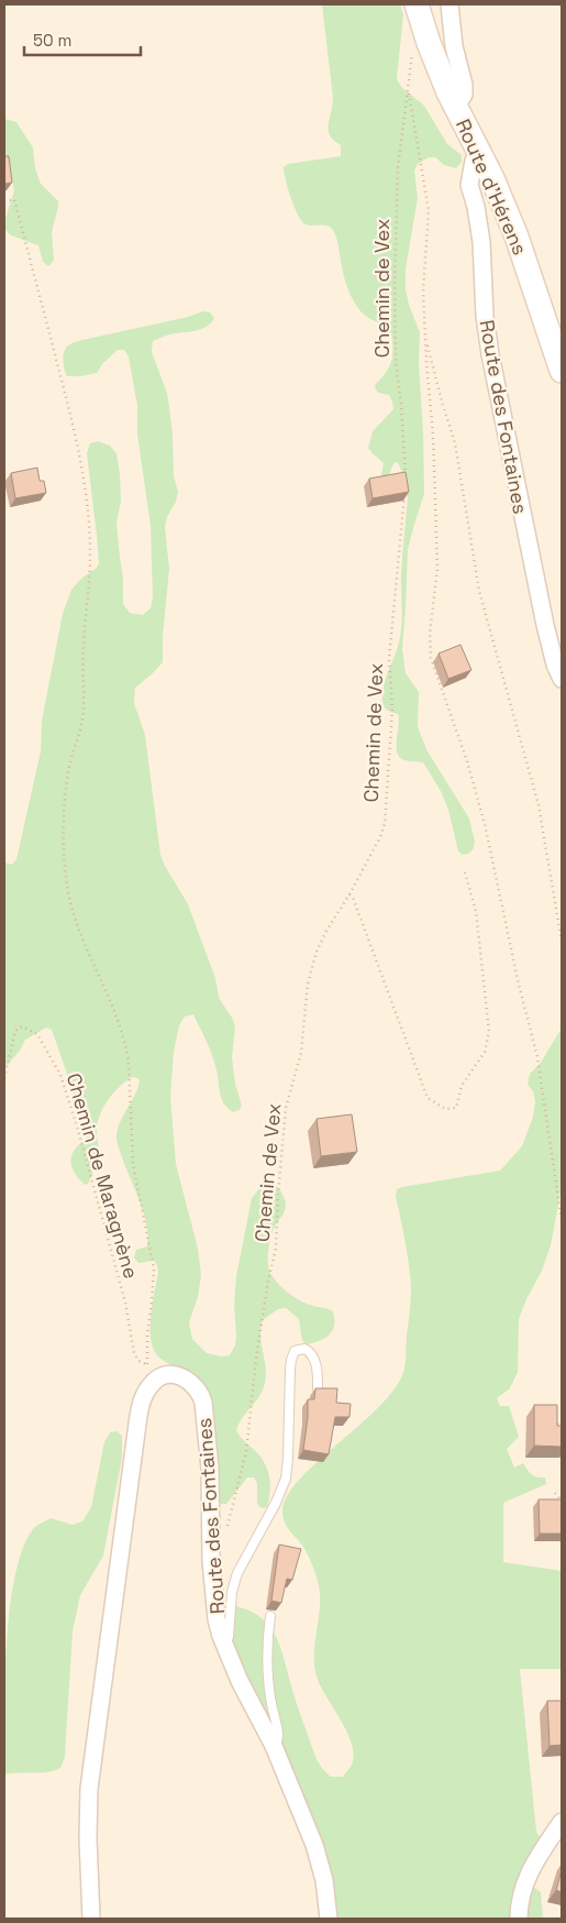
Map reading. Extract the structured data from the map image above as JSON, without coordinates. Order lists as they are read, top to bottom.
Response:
{
  "streets": {
    "main road": ["Route d'Hérens"],
    "street": ["Route des Fontaines"],
    "path": ["Chemin de Vex", "Chemin de Maragnène"]
  },
  "crossings": [
    ["Route d'Hérens", "Route des Fontaines"]
  ],
  "scale_bar": "50 m"
}
